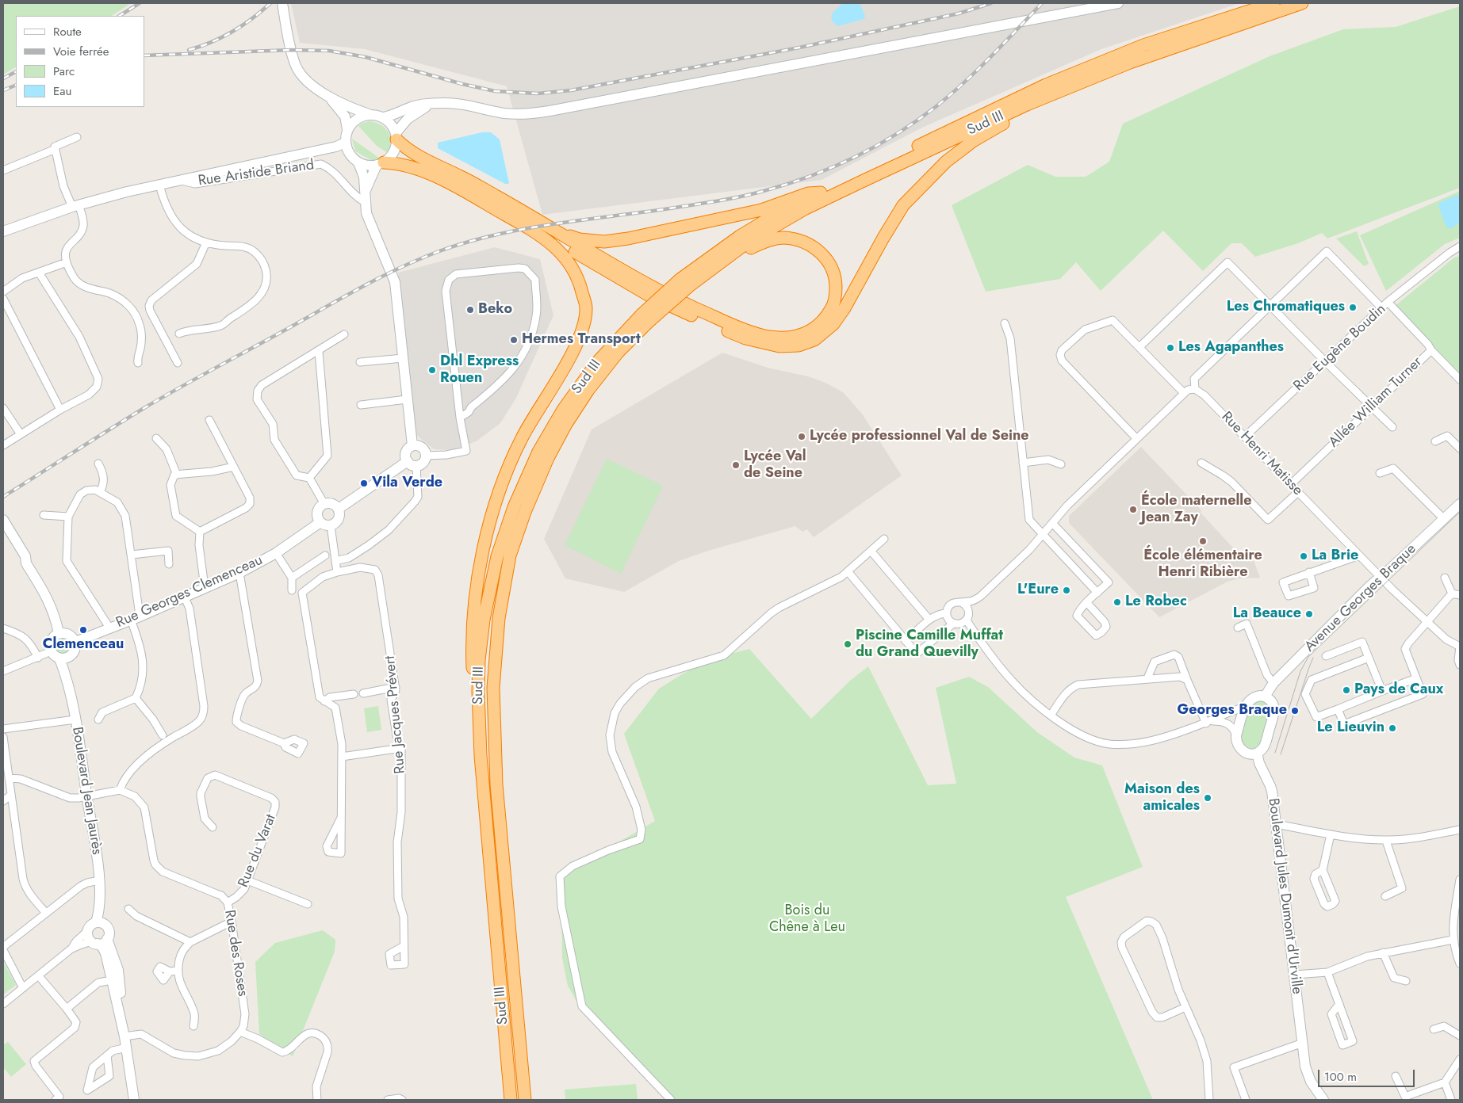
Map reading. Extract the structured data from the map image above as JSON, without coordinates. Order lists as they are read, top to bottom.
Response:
{
  "streets": {
    "highway": ["Sud III"],
    "street": [
      "Rue Aristide Briand",
      "Rue Eugène Boudin",
      "Allée William Turner",
      "Rue Henri Matisse",
      "Rue Georges Clemenceau",
      "Avenue Georges Braque",
      "Rue Jacques Prévert",
      "Boulevard Jean Jaurès",
      "Rue du Varat",
      "Boulevard Jules Dumont d'Urville",
      "Rue des Roses"
    ]
  },
  "crossings": [
    ["Rue Eugène Boudin", "Allée William Turner"],
    ["Rue Eugène Boudin", "Rue Henri Matisse"],
    ["Allée William Turner", "Rue Henri Matisse"],
    ["Rue Henri Matisse", "Avenue Georges Braque"],
    ["Rue Georges Clemenceau", "Boulevard Jean Jaurès"],
    ["Rue du Varat", "Rue des Roses"]
  ],
  "parks": ["Bois du Chêne à Leu"],
  "places": [
    "Les Chromatiques",
    "Beko",
    "Hermes Transport",
    "Les Agapanthes",
    "Dhl Express Rouen",
    "Lycée professionnel Val de Seine",
    "Lycée Val de Seine",
    "Vila Verde",
    "École maternelle Jean Zay",
    "École élémentaire Henri Ribière",
    "La Brie",
    "L'Eure",
    "Le Robec",
    "La Beauce",
    "Clemenceau",
    "Piscine Camille Muffat du Grand Quevilly",
    "Pays de Caux",
    "Georges Braque",
    "Le Lieuvin",
    "Maison des amicales"
  ],
  "legend": [
    "Route",
    "Voie ferrée",
    "Parc",
    "Eau"
  ],
  "scale_bar": "100 m"
}
